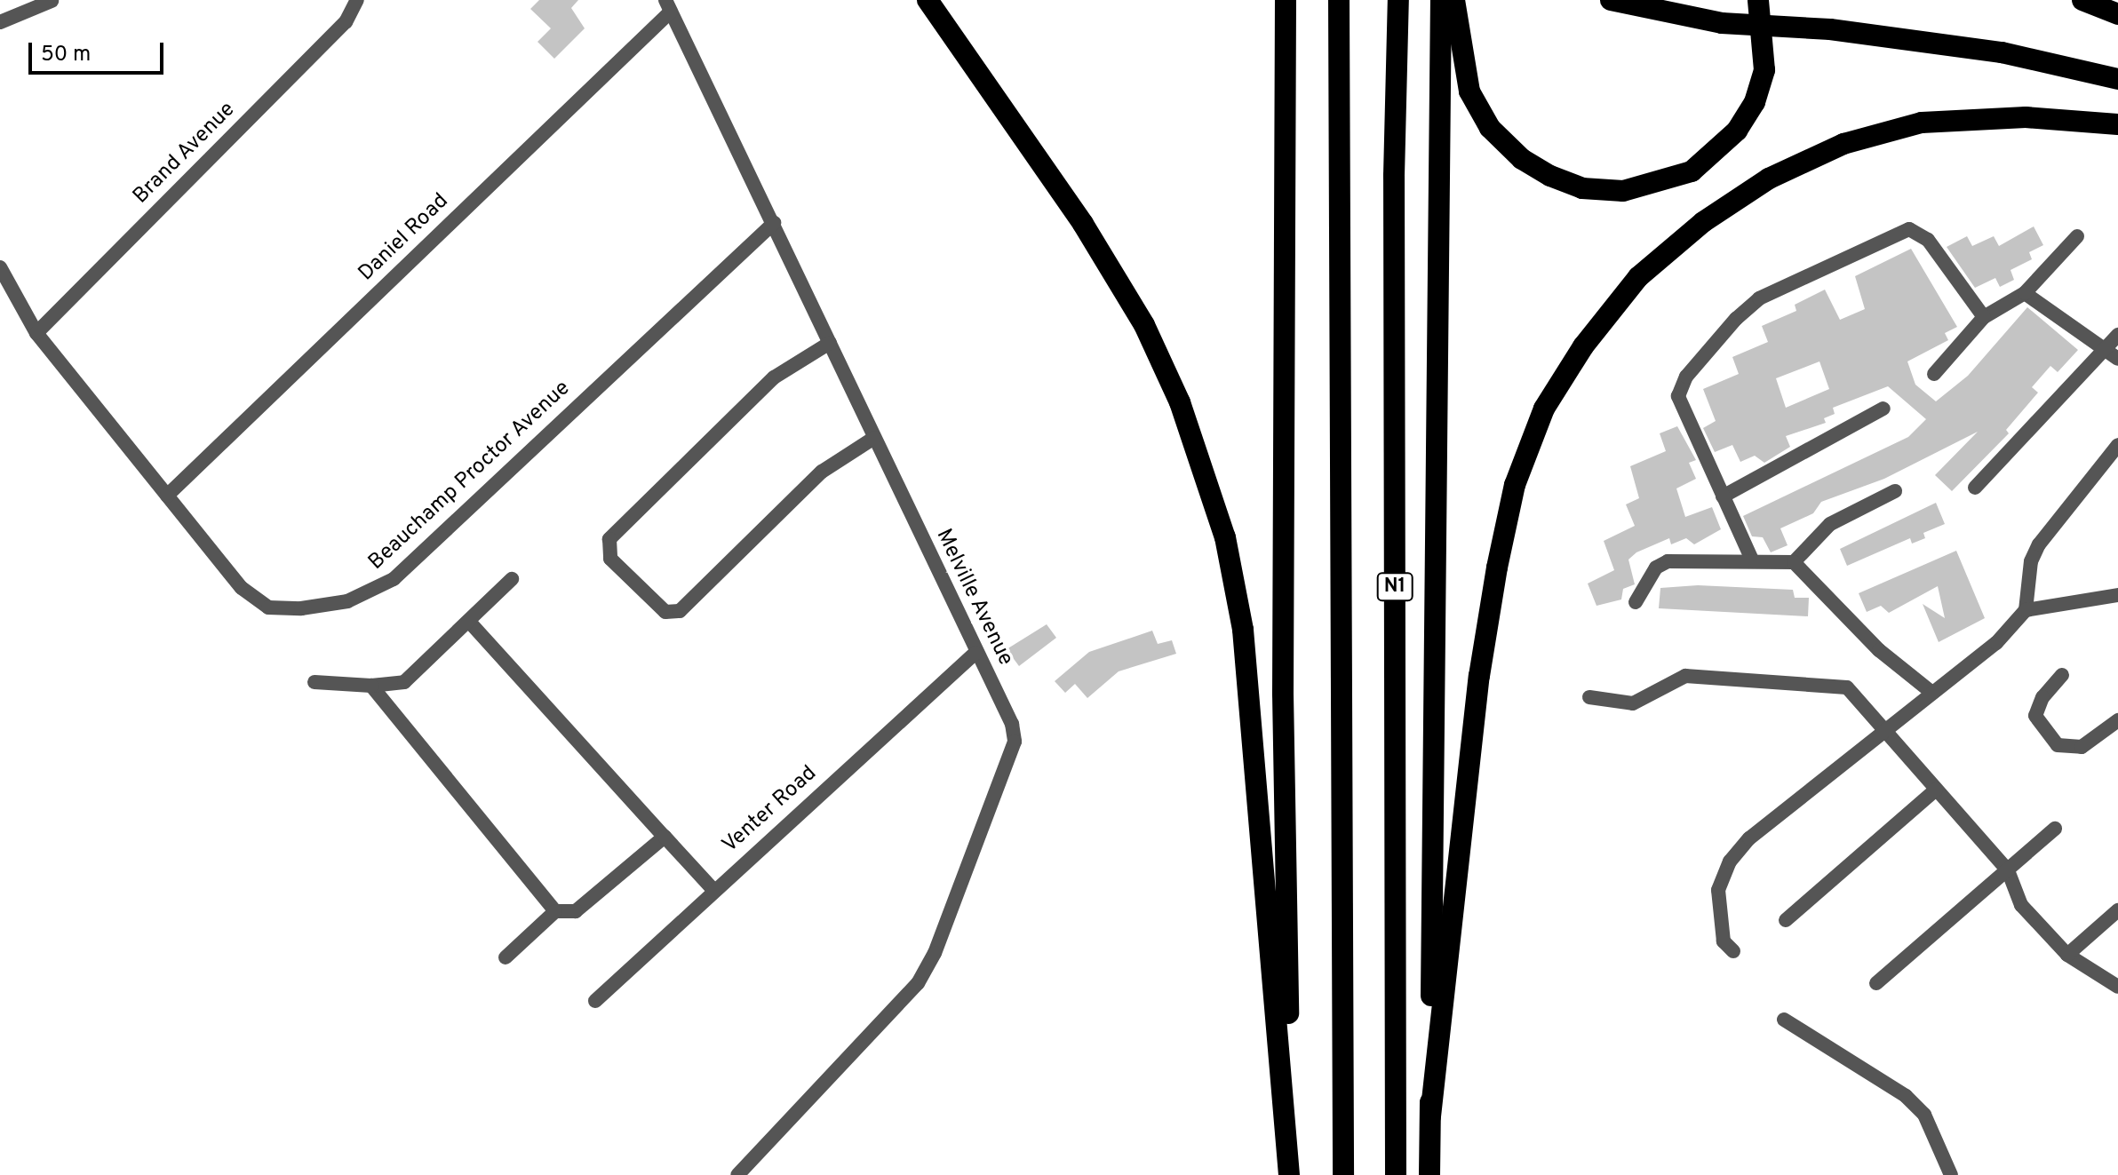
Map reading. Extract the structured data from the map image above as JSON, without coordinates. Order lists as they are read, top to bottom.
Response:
{
  "streets": {
    "highway": ["N1"],
    "street": [
      "Brand Avenue",
      "Daniel Road",
      "Beauchamp Proctor Avenue",
      "Melville Avenue",
      "Venter Road"
    ]
  },
  "crossings": [
    ["Brand Avenue", "Beauchamp Proctor Avenue"],
    ["Daniel Road", "Beauchamp Proctor Avenue"],
    ["Daniel Road", "Melville Avenue"],
    ["Beauchamp Proctor Avenue", "Melville Avenue"],
    ["Melville Avenue", "Venter Road"]
  ],
  "scale_bar": "50 m"
}
